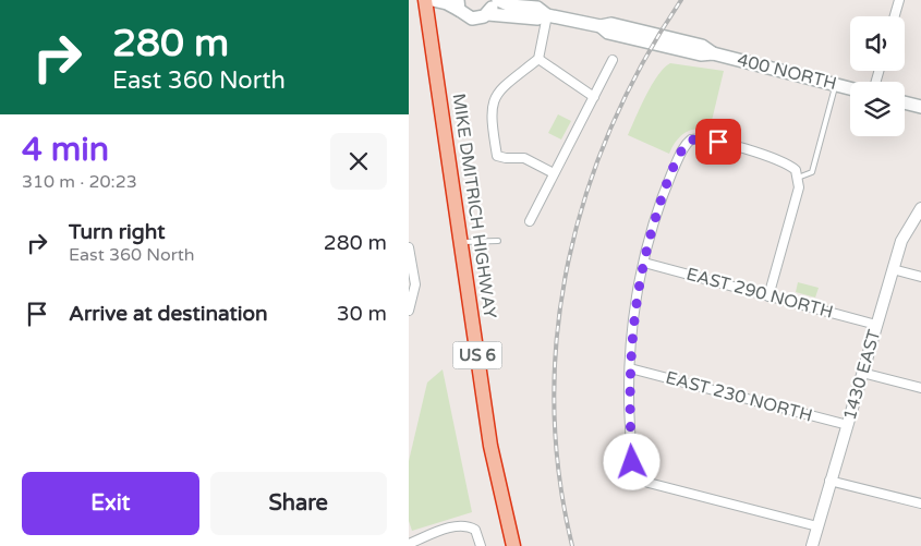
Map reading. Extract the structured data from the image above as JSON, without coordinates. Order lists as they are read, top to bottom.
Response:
{
  "streets": {
    "highway": ["MIKE DMITRICH HIGHWAY", "US 6"],
    "main road": ["400 NORTH"],
    "street": ["EAST 290 NORTH", "1430 EAST", "EAST 230 NORTH"]
  },
  "crossings": [
    ["EAST 290 NORTH", "1430 EAST"],
    ["1430 EAST", "EAST 230 NORTH"]
  ],
  "page": {
    "turn": ["280 m", "East 360 North"],
    "heading": ["4 min", "310 m · 20:23"],
    "list": [
      {
        "name": "Turn right",
        "note": "East 360 North",
        "value": "280 m"
      },
      {
        "name": "Arrive at destination",
        "value": "30 m"
      }
    ],
    "buttons": ["Exit", "Share"]
  }
}
